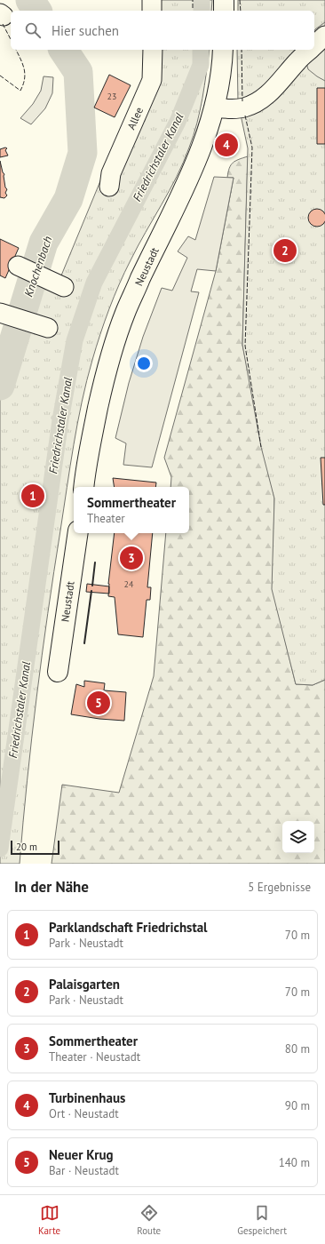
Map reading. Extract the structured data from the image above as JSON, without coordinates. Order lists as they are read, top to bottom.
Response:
{
  "streets": {
    "main road": ["Neustadt"],
    "street": ["Allee"]
  },
  "water": ["Friedrichstaler Kanal", "Knochenbach"],
  "house_numbers": ["23", "24"],
  "scale_bar": "20 m",
  "page": {
    "search": "Hier suchen",
    "pins": [
      "4",
      "2",
      "1",
      "3",
      "5"
    ],
    "popup": ["Sommertheater", "Theater"],
    "scale": "20 m",
    "heading": ["In der Nähe", "5 Ergebnisse"],
    "list": [
      {
        "mark": "1",
        "name": "Parklandschaft Friedrichstal",
        "note": "Park · Neustadt",
        "value": "70 m"
      },
      {
        "mark": "2",
        "name": "Palaisgarten",
        "note": "Park · Neustadt",
        "value": "70 m"
      },
      {
        "mark": "3",
        "name": "Sommertheater",
        "note": "Theater · Neustadt",
        "value": "80 m"
      },
      {
        "mark": "4",
        "name": "Turbinenhaus",
        "note": "Ort · Neustadt",
        "value": "90 m"
      },
      {
        "mark": "5",
        "name": "Neuer Krug",
        "note": "Bar · Neustadt",
        "value": "140 m"
      }
    ],
    "nav": ["Karte", "Route", "Gespeichert"]
  }
}
